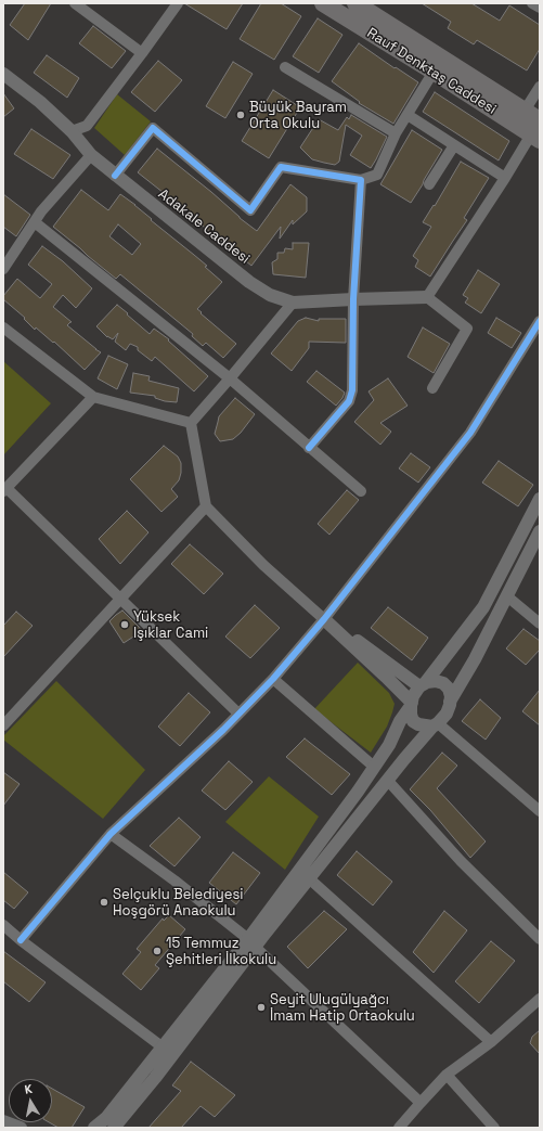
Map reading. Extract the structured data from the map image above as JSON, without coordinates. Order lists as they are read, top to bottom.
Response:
{
  "streets": {
    "main road": ["Rauf Denktaş Caddesi"],
    "street": ["Adakale Caddesi"]
  },
  "places": [
    "Büyük Bayram Orta Okulu",
    "Yüksek Işıklar Cami",
    "Selçuklu Belediyesi Hoşgörü Anaokulu",
    "15 Temmuz Şehitleri İlkokulu",
    "Seyit Ulugülyağcı İmam Hatip Ortaokulu"
  ],
  "north": "top"
}
